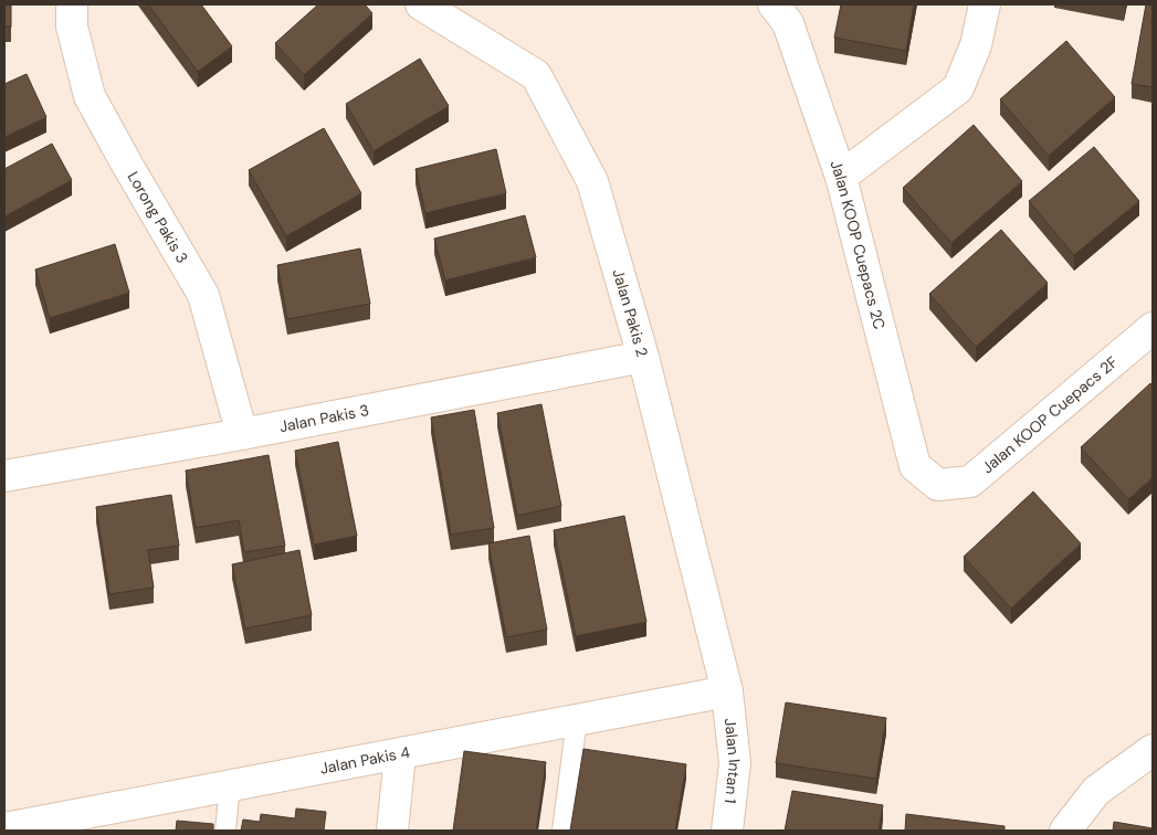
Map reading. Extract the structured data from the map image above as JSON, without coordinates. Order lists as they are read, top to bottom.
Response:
{
  "streets": {
    "street": [
      "Lorong Pakis 3",
      "Jalan KOOP Cuepacs 2C",
      "Jalan Pakis 2",
      "Jalan KOOP Cuepacs 2F",
      "Jalan Pakis 3",
      "Jalan Pakis 4",
      "Jalan Intan 1"
    ]
  },
  "crossings": [
    ["Lorong Pakis 3", "Jalan Pakis 3"],
    ["Jalan KOOP Cuepacs 2C", "Jalan KOOP Cuepacs 2F"],
    ["Jalan Pakis 2", "Jalan Pakis 3"],
    ["Jalan Pakis 2", "Jalan Pakis 4"],
    ["Jalan Pakis 2", "Jalan Intan 1"],
    ["Jalan Pakis 4", "Jalan Intan 1"]
  ]
}
